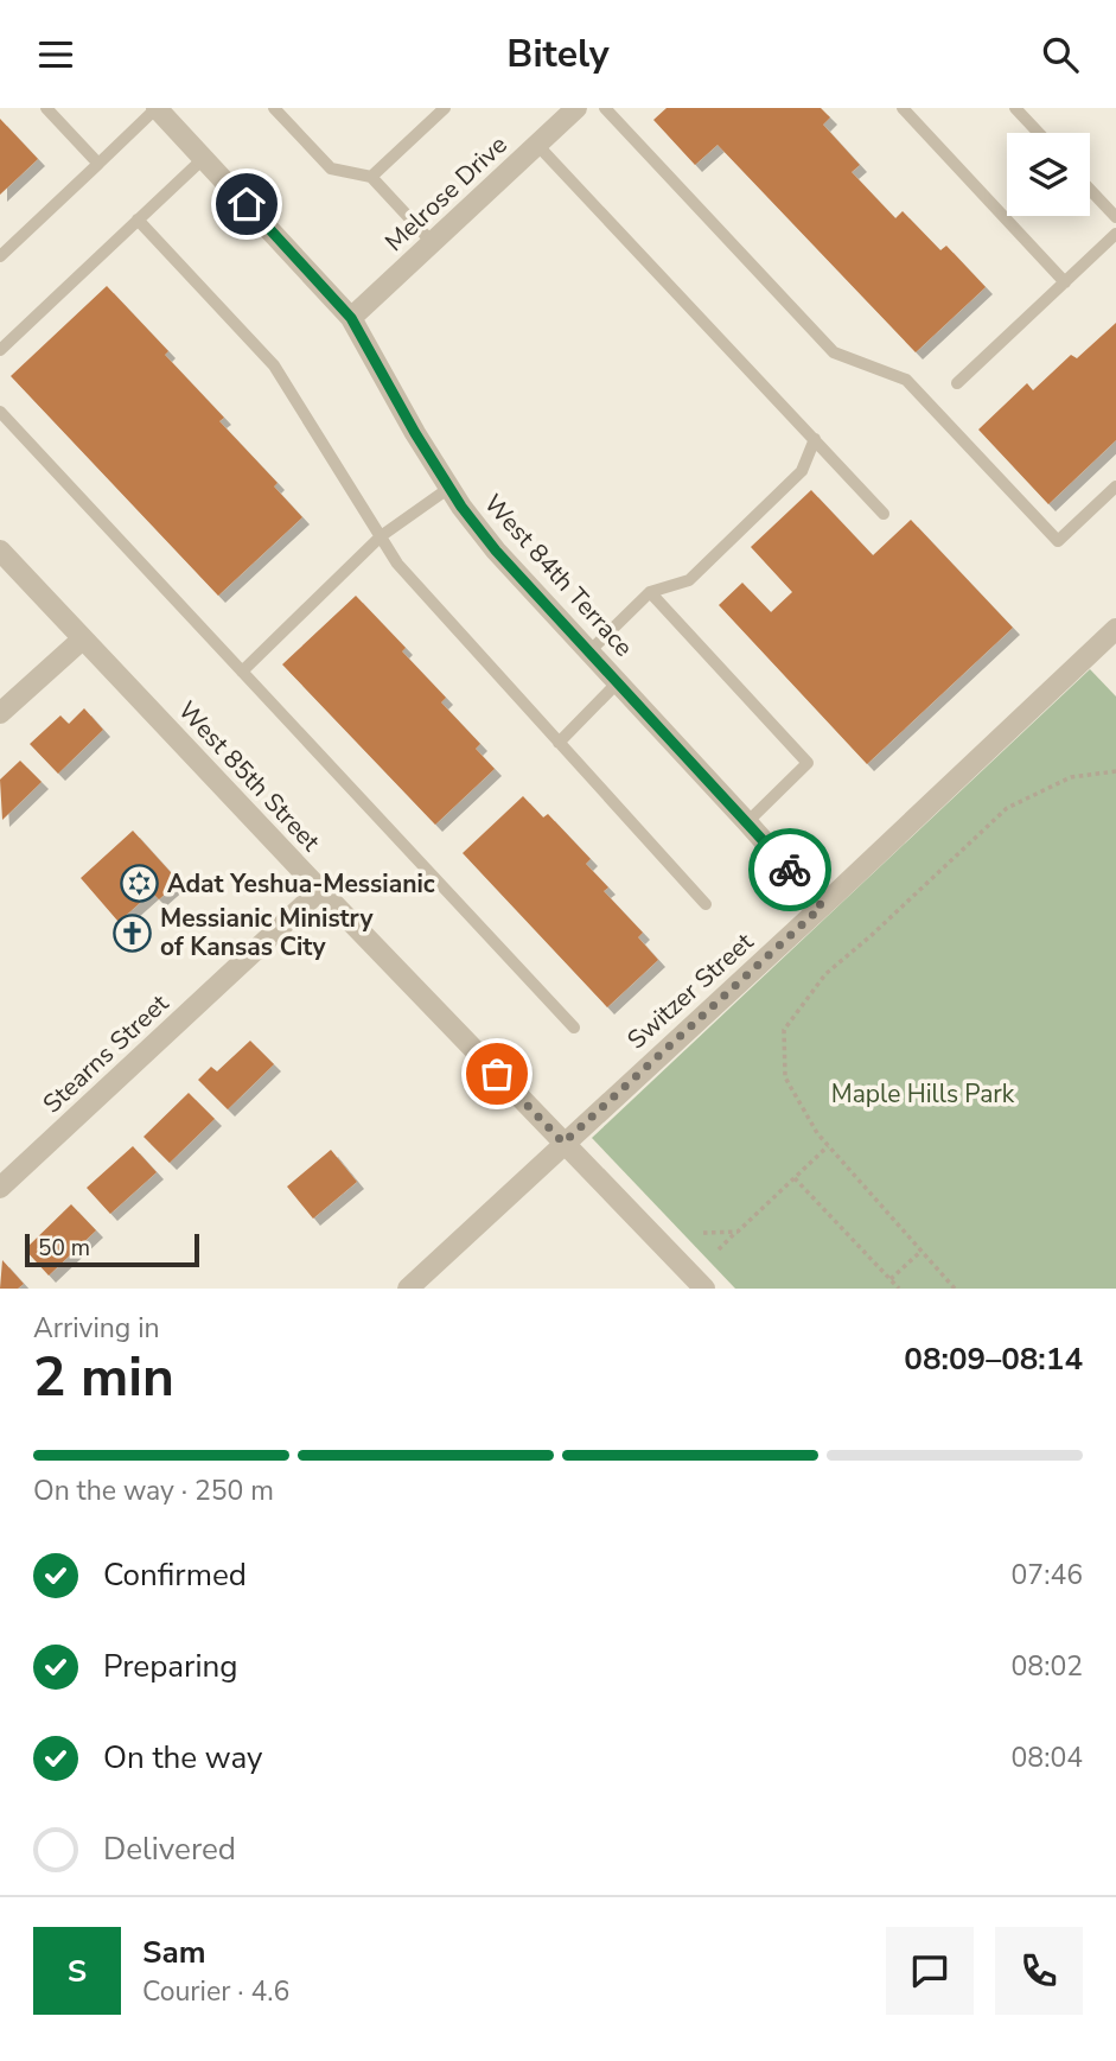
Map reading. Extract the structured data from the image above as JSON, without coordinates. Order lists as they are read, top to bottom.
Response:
{
  "streets": {
    "street": [
      "Melrose Drive",
      "West 84th Terrace",
      "West 85th Street",
      "Switzer Street",
      "Stearns Street"
    ]
  },
  "crossings": [
    ["Melrose Drive", "West 84th Terrace"],
    ["West 84th Terrace", "Switzer Street"],
    ["West 85th Street", "Switzer Street"],
    ["West 85th Street", "Stearns Street"]
  ],
  "parks": ["Maple Hills Park"],
  "places": {
    "synagogue": ["Adat Yeshua-Messianic"],
    "church": ["Messianic Ministry of Kansas City"]
  },
  "scale_bar": "50 m",
  "page": {
    "header": "Bitely",
    "scale": "50 m",
    "heading": ["2 min", "Arriving in", "08:09–08:14"],
    "panel": ["Sam", "Courier · 4.6"],
    "bar": "On the way · 250 m",
    "list": [
      ["Confirmed", "07:46"],
      ["Preparing", "08:02"],
      ["On the way", "08:04"],
      "Delivered"
    ],
    "round": "S"
  }
}
